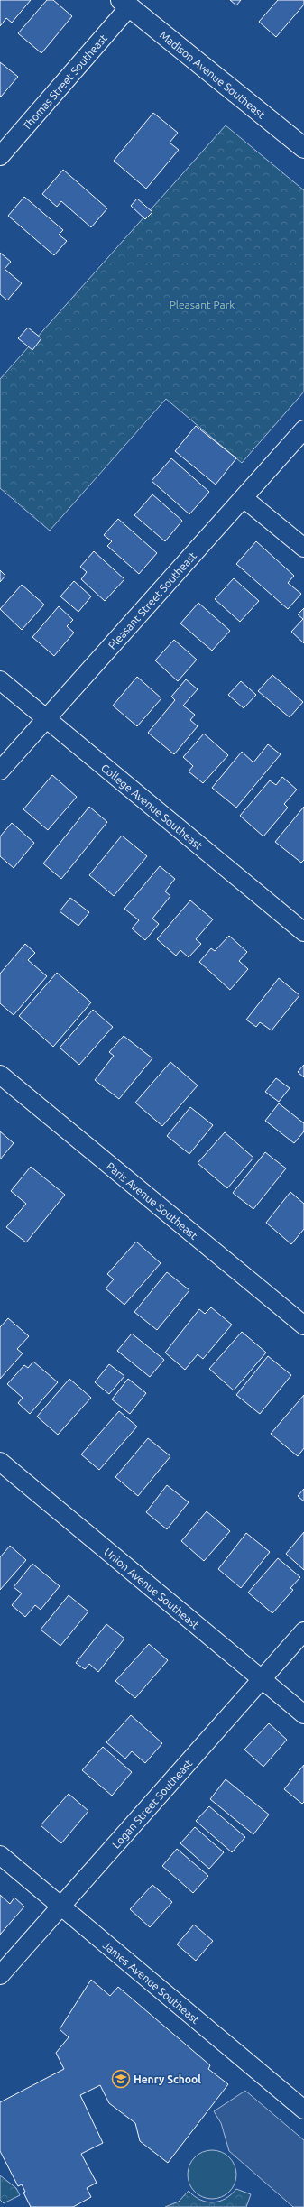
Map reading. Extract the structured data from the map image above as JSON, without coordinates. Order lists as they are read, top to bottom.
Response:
{
  "streets": {
    "street": [
      "Madison Avenue Southeast",
      "Thomas Street Southeast",
      "Pleasant Street Southeast",
      "College Avenue Southeast",
      "Paris Avenue Southeast",
      "Union Avenue Southeast",
      "Logan Street Southeast",
      "James Avenue Southeast"
    ]
  },
  "crossings": [
    ["Madison Avenue Southeast", "Thomas Street Southeast"],
    ["Pleasant Street Southeast", "College Avenue Southeast"],
    ["Union Avenue Southeast", "Logan Street Southeast"],
    ["Logan Street Southeast", "James Avenue Southeast"]
  ],
  "parks": ["Pleasant Park"],
  "places": {
    "school or university": ["Henry School"]
  }
}
